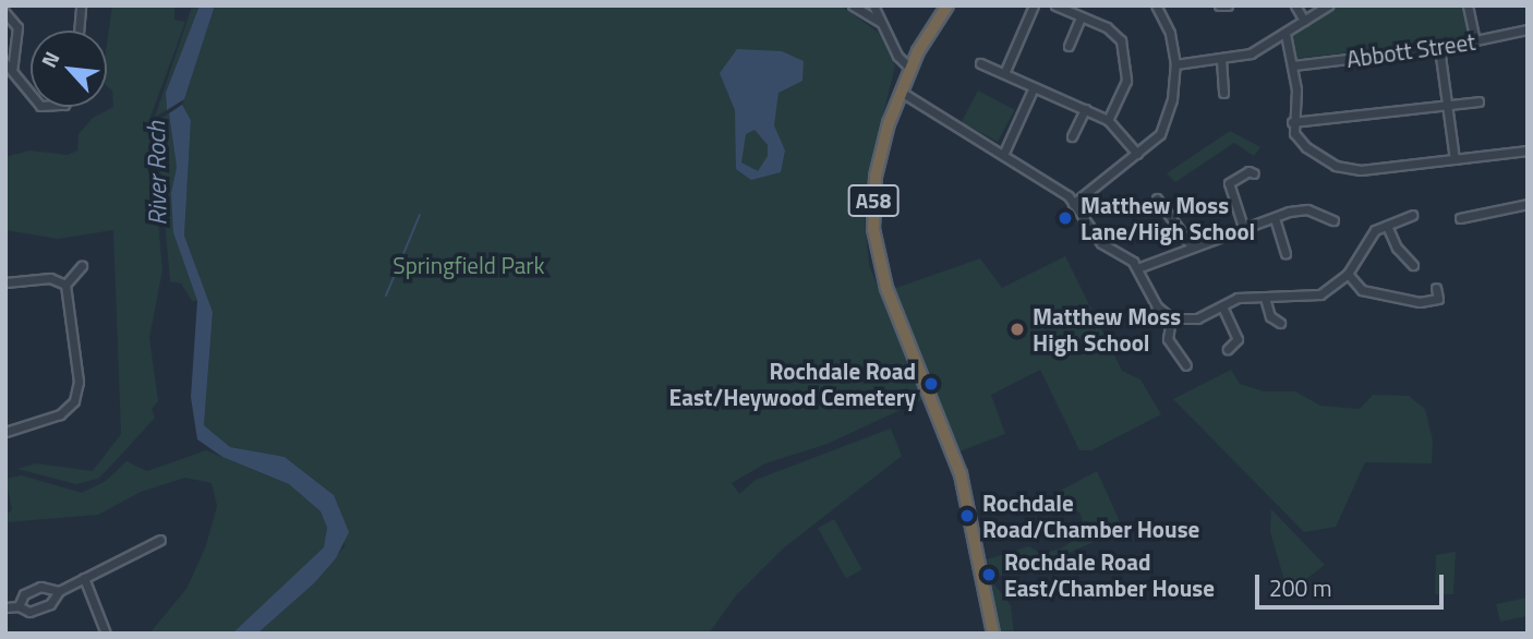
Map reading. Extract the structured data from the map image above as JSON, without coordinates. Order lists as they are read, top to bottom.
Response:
{
  "streets": {
    "highway": ["A58"],
    "street": ["Abbott Street"]
  },
  "water": ["River Roch"],
  "parks": ["Springfield Park"],
  "places": [
    "Matthew Moss Lane/High School",
    "Matthew Moss High School",
    "Rochdale Road East/Heywood Cemetery",
    "Rochdale Road/Chamber House",
    "Rochdale Road East/Chamber House"
  ],
  "scale_bar": "200 m",
  "north": "top left"
}
